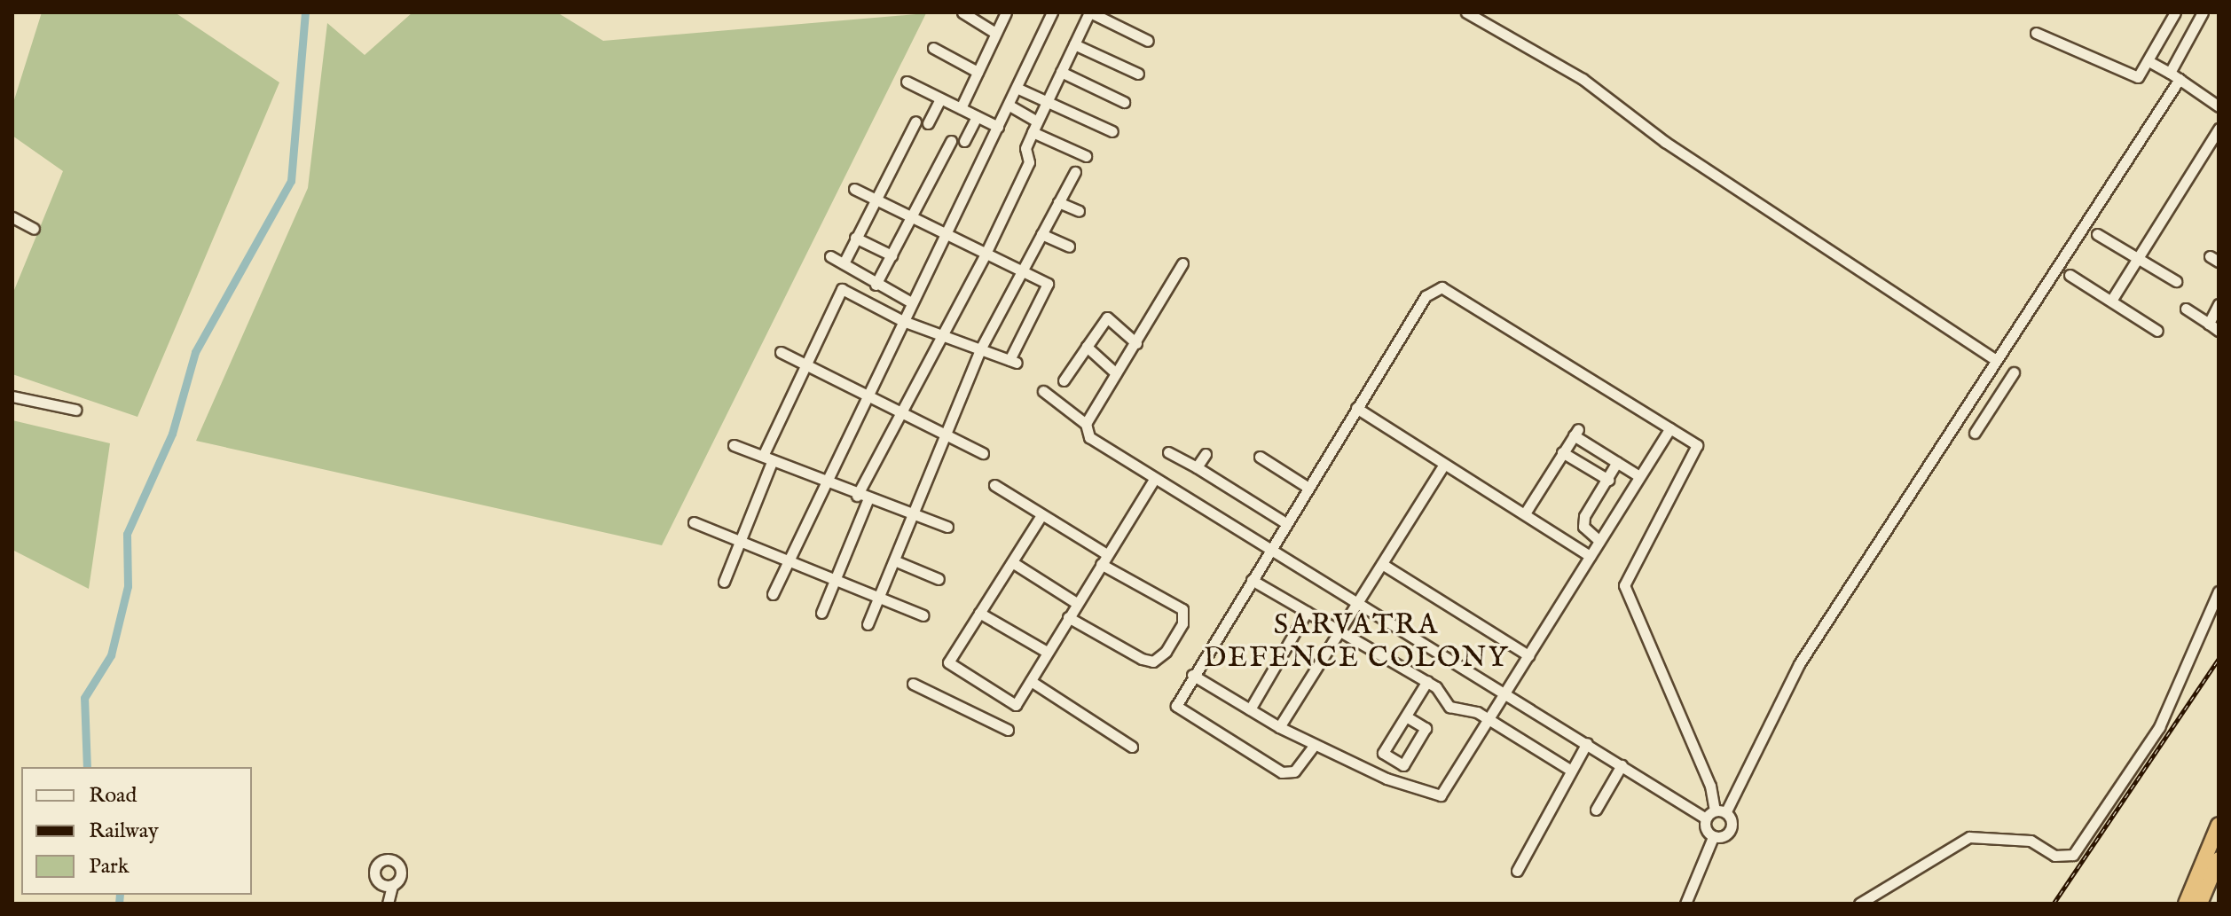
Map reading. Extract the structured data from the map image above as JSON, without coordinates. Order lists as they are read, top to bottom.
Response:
{
  "districts": ["SARVATRA DEFENCE COLONY"],
  "legend": ["Road", "Railway", "Park"]
}
